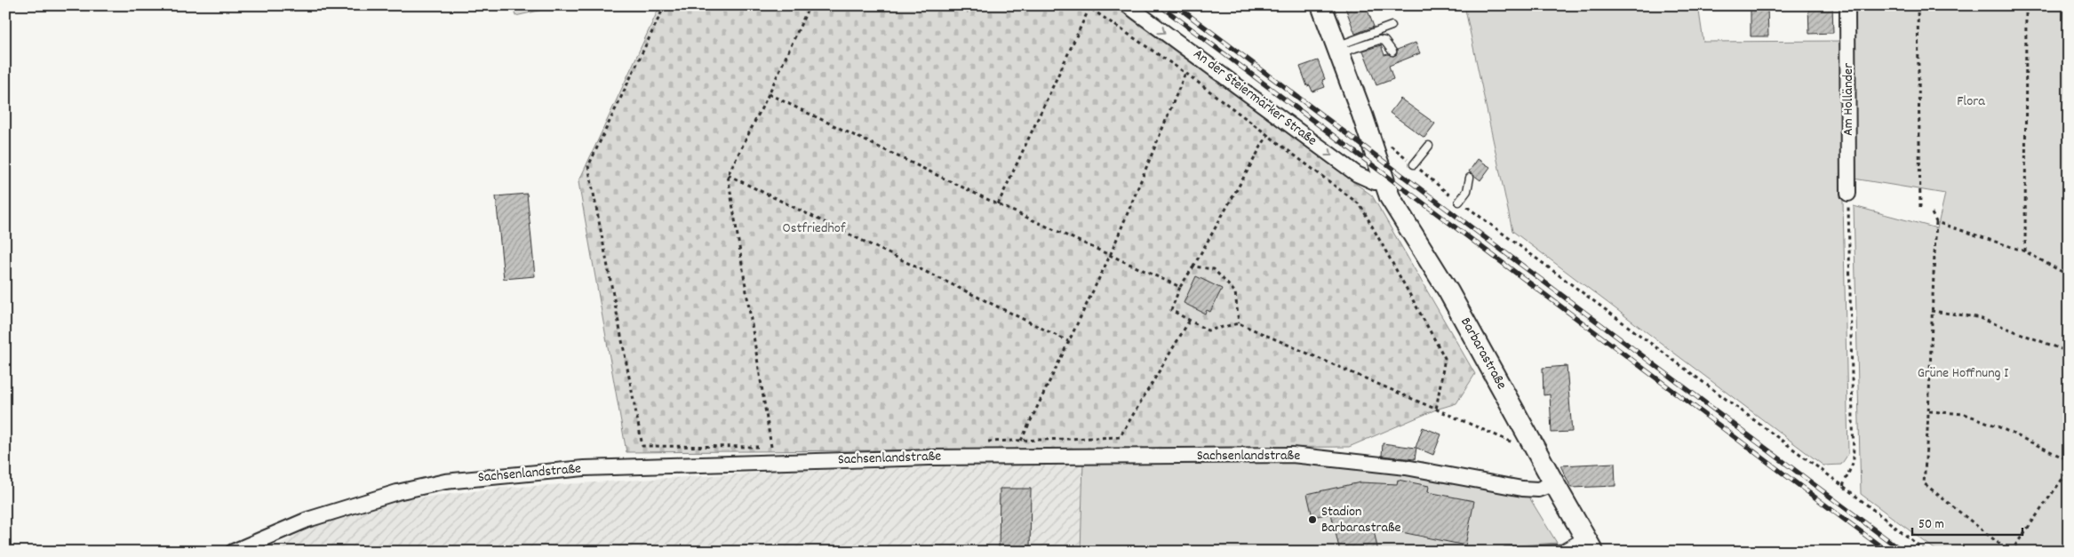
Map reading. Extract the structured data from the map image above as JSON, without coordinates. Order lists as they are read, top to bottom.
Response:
{
  "streets": {
    "street": [
      "An der Steiermärker Straße",
      "Am Holländer",
      "Barbarastraße",
      "Sachsenlandstraße"
    ]
  },
  "crossings": [
    ["An der Steiermärker Straße", "Barbarastraße"],
    ["Barbarastraße", "Sachsenlandstraße"]
  ],
  "one_way": ["An der Steiermärker Straße"],
  "parks": ["Flora", "Ostfriedhof", "Grüne Hoffnung I"],
  "places": ["Stadion Barbarastraße"],
  "scale_bar": "50 m"
}
